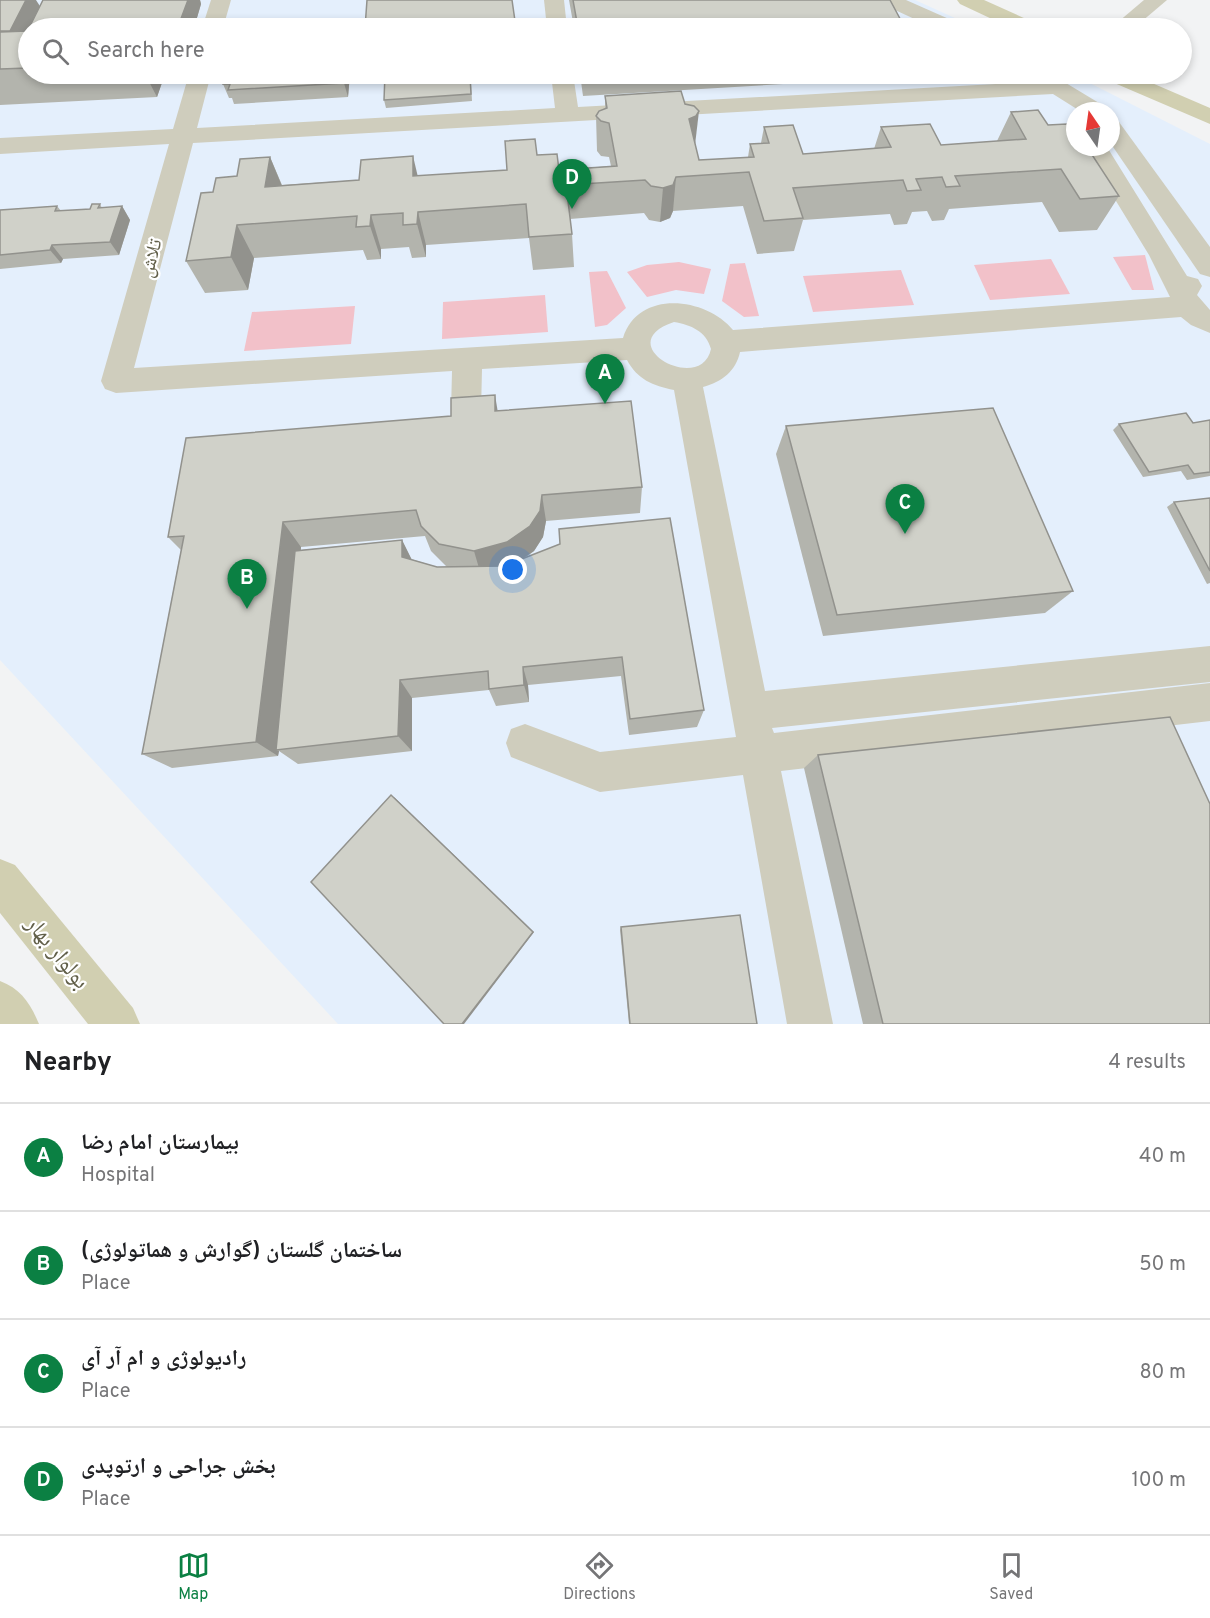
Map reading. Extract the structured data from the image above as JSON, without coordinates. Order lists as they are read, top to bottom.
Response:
{
  "streets": {
    "main road": ["بولوار بهار"],
    "street": ["تلاش"]
  },
  "north": "top",
  "page": {
    "search": "Search here",
    "pins": [
      "D",
      "A",
      "C",
      "B"
    ],
    "heading": ["Nearby", "4 results"],
    "list": [
      {
        "mark": "A",
        "name": "بیمارستان امام رضا",
        "note": "Hospital",
        "value": "40 m"
      },
      {
        "mark": "B",
        "name": "ساختمان گلستان (گوارش و هماتولوژی)",
        "note": "Place",
        "value": "50 m"
      },
      {
        "mark": "C",
        "name": "رادیولوژی و ام آر آی",
        "note": "Place",
        "value": "80 m"
      },
      {
        "mark": "D",
        "name": "بخش جراحی و ارتوپدی",
        "note": "Place",
        "value": "100 m"
      }
    ],
    "nav": ["Map", "Directions", "Saved"]
  }
}
